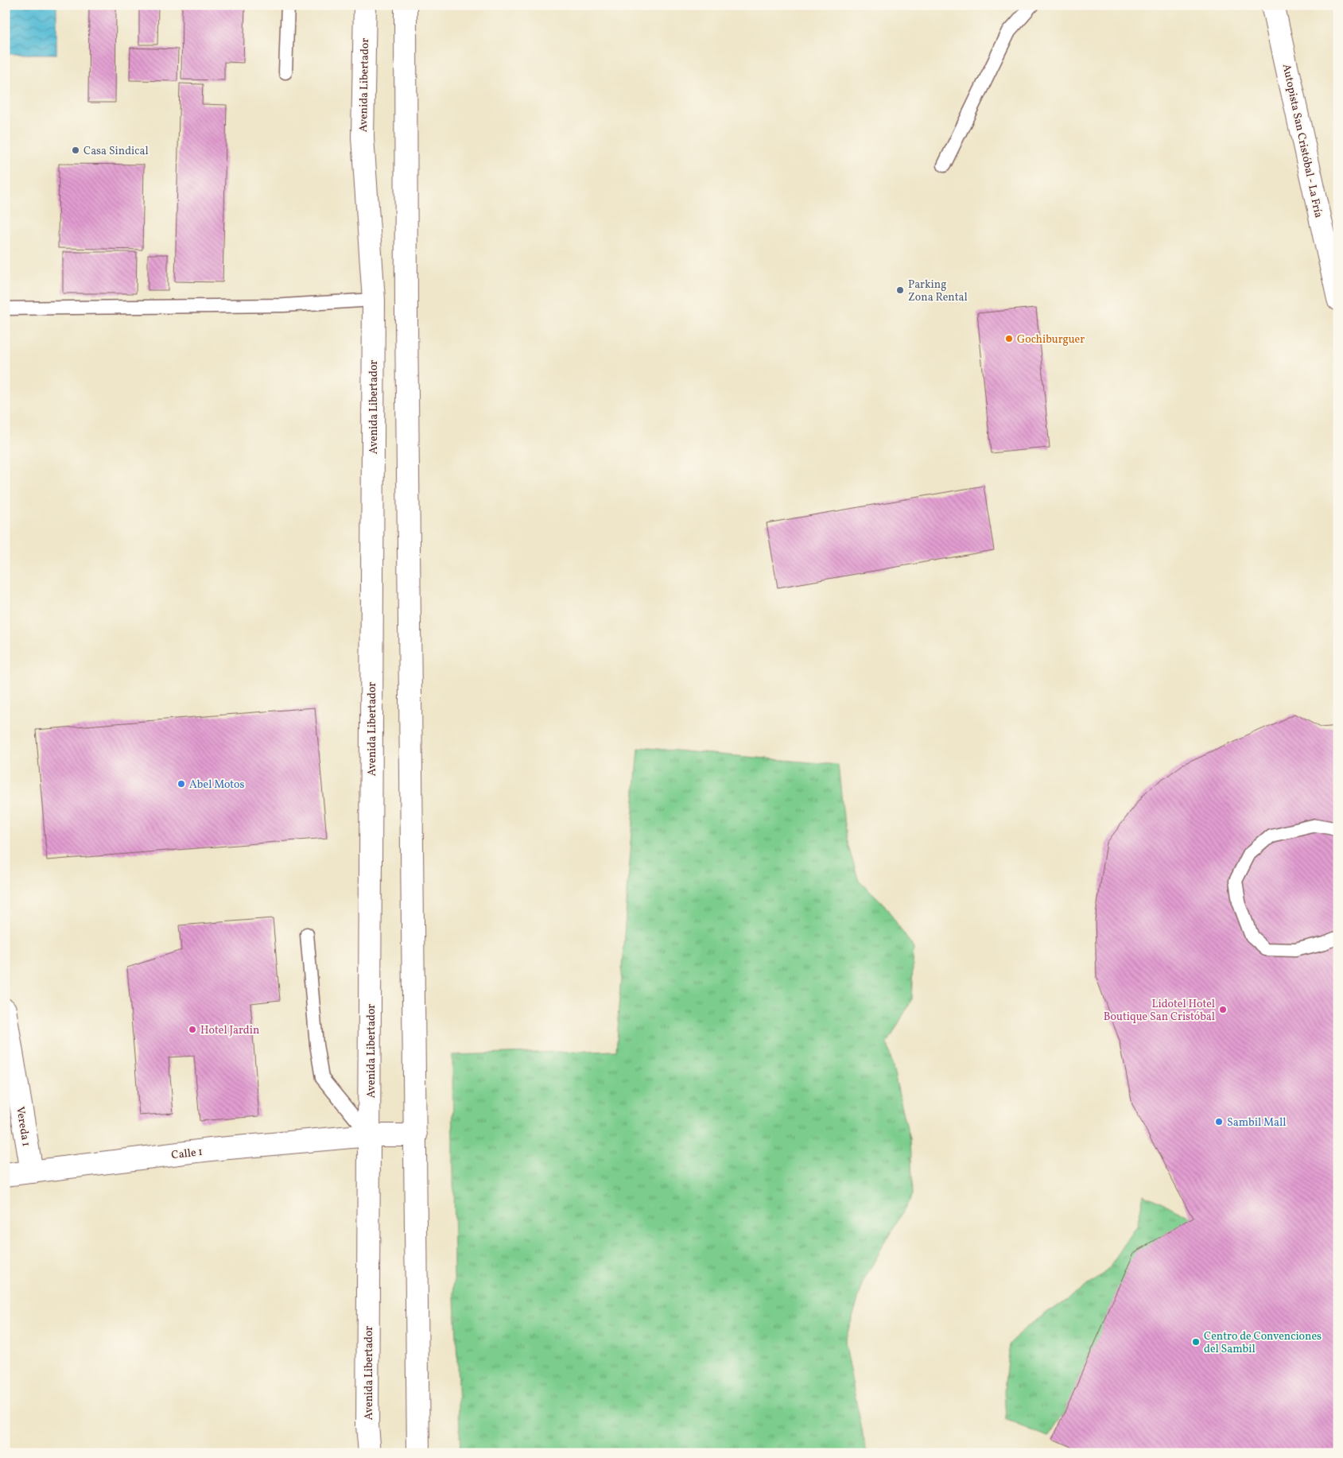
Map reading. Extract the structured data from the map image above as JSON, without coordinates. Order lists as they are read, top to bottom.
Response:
{
  "streets": {
    "main road": [
      "Avenida Libertador",
      "Autopista San Cristóbal - La Fría",
      "Vereda 1",
      "Calle 1"
    ]
  },
  "crossings": [
    ["Avenida Libertador", "Calle 1"],
    ["Vereda 1", "Calle 1"]
  ],
  "places": [
    "Casa Sindical",
    "Parking Zona Rental",
    "Gochiburguer",
    "Abel Motos",
    "Lidotel Hotel Boutique San Cristóbal",
    "Hotel Jardin",
    "Sambil Mall",
    "Centro de Convenciones del Sambil"
  ]
}
